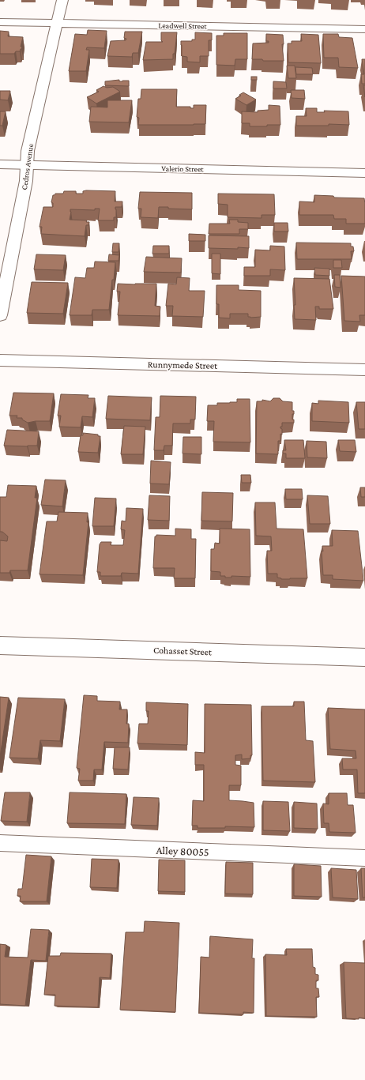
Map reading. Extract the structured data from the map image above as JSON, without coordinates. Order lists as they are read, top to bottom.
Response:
{
  "streets": {
    "street": [
      "Leadwell Street",
      "Cedros Avenue",
      "Valerio Street",
      "Runnymede Street",
      "Cohasset Street"
    ],
    "lane": ["Alley 80055"]
  },
  "crossings": [
    ["Leadwell Street", "Cedros Avenue"],
    ["Cedros Avenue", "Valerio Street"]
  ]
}
